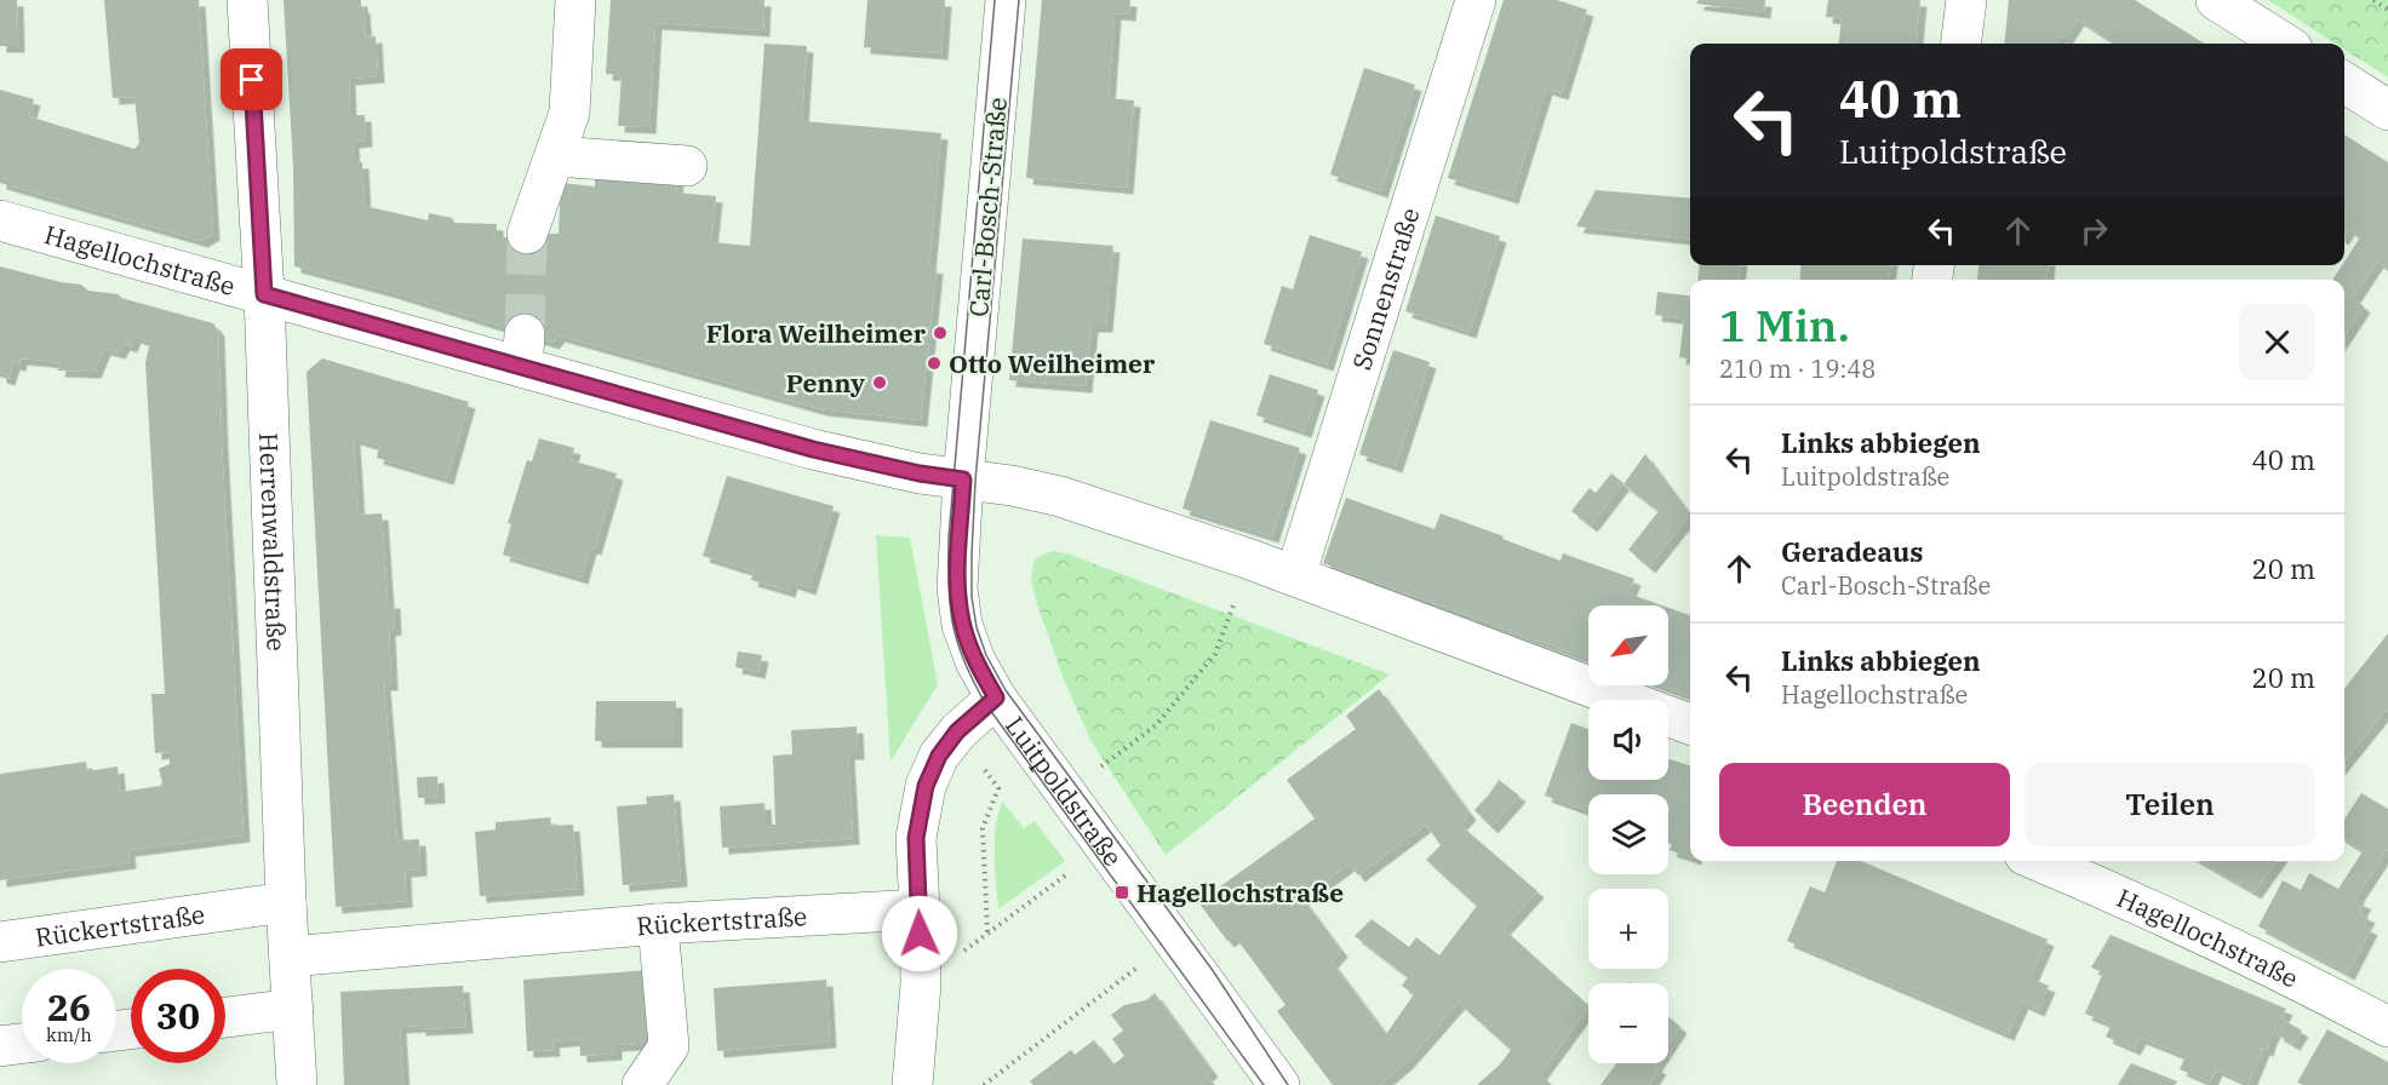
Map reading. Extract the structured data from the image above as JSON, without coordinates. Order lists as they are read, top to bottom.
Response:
{
  "streets": {
    "street": [
      "Carl-Bosch-Straße",
      "Hagellochstraße",
      "Sonnenstraße",
      "Herrenwaldstraße",
      "Luitpoldstraße",
      "Rückertstraße"
    ]
  },
  "crossings": [
    ["Carl-Bosch-Straße", "Hagellochstraße"],
    ["Carl-Bosch-Straße", "Luitpoldstraße"],
    ["Hagellochstraße", "Sonnenstraße"],
    ["Hagellochstraße", "Herrenwaldstraße"],
    ["Herrenwaldstraße", "Rückertstraße"]
  ],
  "places": {
    "other": ["Flora Weilheimer", "Otto Weilheimer", "Penny"],
    "transit": ["Hagellochstraße"]
  },
  "north": "bottom left",
  "page": {
    "turn": ["40 m", "Luitpoldstraße"],
    "heading": ["1 Min.", "210 m · 19:48"],
    "list": [
      {
        "name": "Links abbiegen",
        "note": "Luitpoldstraße",
        "value": "40 m"
      },
      {
        "name": "Geradeaus",
        "note": "Carl-Bosch-Straße",
        "value": "20 m"
      },
      {
        "name": "Links abbiegen",
        "note": "Hagellochstraße",
        "value": "20 m"
      }
    ],
    "map_buttons": ["+", "−"],
    "buttons": ["Beenden", "Teilen"],
    "speed": "26 km/h",
    "limit": "30"
  }
}
